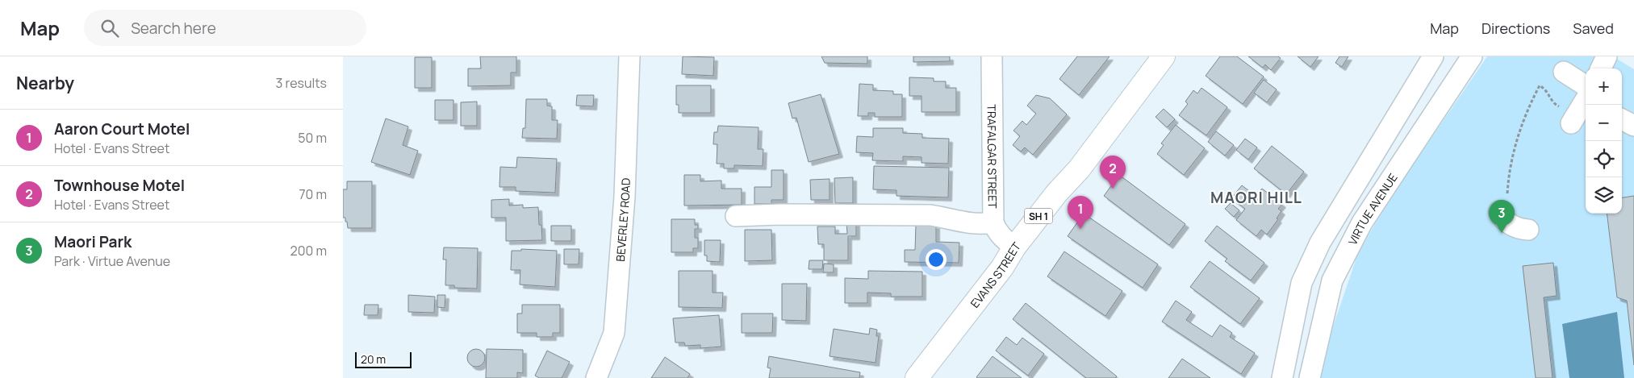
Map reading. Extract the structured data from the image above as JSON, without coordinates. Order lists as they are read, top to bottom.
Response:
{
  "streets": {
    "highway": ["SH 1", "EVANS STREET"],
    "street": ["TRAFALGAR STREET", "VIRTUE AVENUE", "BEVERLEY ROAD"]
  },
  "crossings": [
    ["TRAFALGAR STREET", "EVANS STREET"]
  ],
  "districts": ["MAORI HILL"],
  "scale_bar": "20 m",
  "page": {
    "header": "Map",
    "search": "Search here",
    "nav": ["Map", "Directions", "Saved"],
    "heading": ["Nearby", "3 results"],
    "map_buttons": ["+", "−"],
    "list": [
      {
        "mark": "1",
        "name": "Aaron Court Motel",
        "note": "Hotel · Evans Street",
        "value": "50 m"
      },
      {
        "mark": "2",
        "name": "Townhouse Motel",
        "note": "Hotel · Evans Street",
        "value": "70 m"
      },
      {
        "mark": "3",
        "name": "Maori Park",
        "note": "Park · Virtue Avenue",
        "value": "200 m"
      }
    ],
    "pins": ["2", "1", "3"],
    "scale": "20 m"
  }
}
